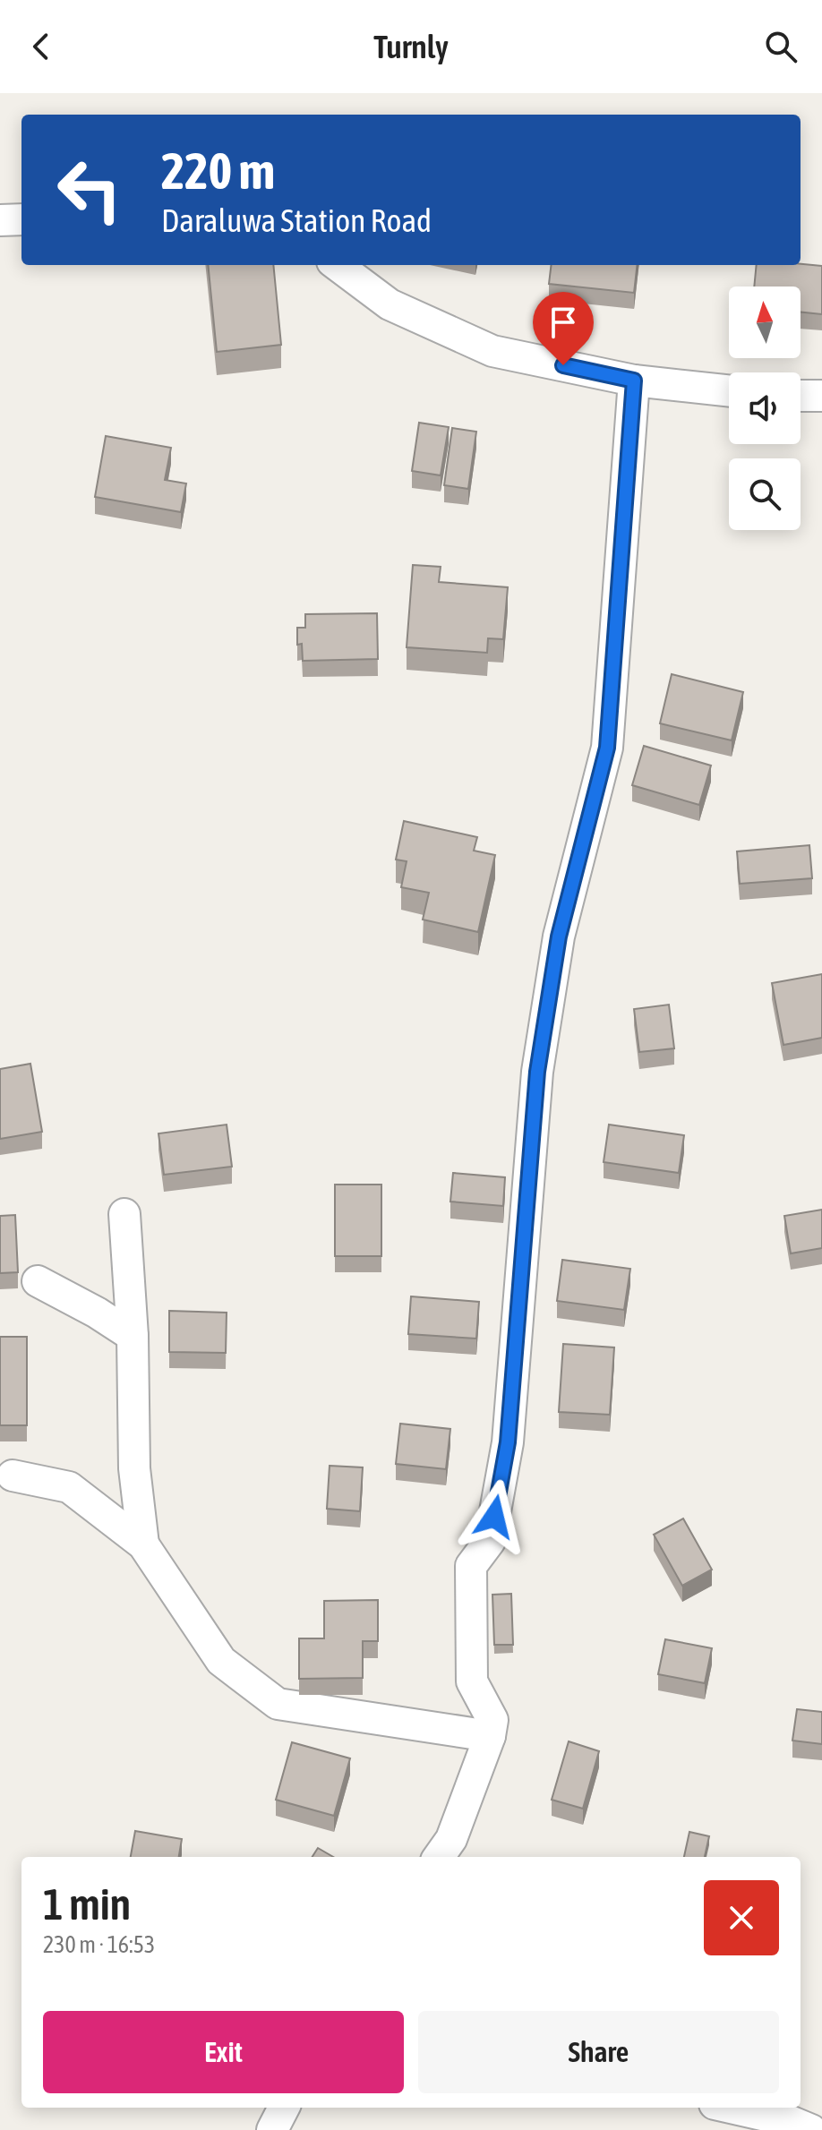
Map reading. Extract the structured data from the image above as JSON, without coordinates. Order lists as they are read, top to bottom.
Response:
{
  "north": "top",
  "page": {
    "header": "Turnly",
    "turn": ["220 m", "Daraluwa Station Road"],
    "heading": ["1 min", "230 m · 16:53"],
    "buttons": ["Exit", "Share"]
  }
}
